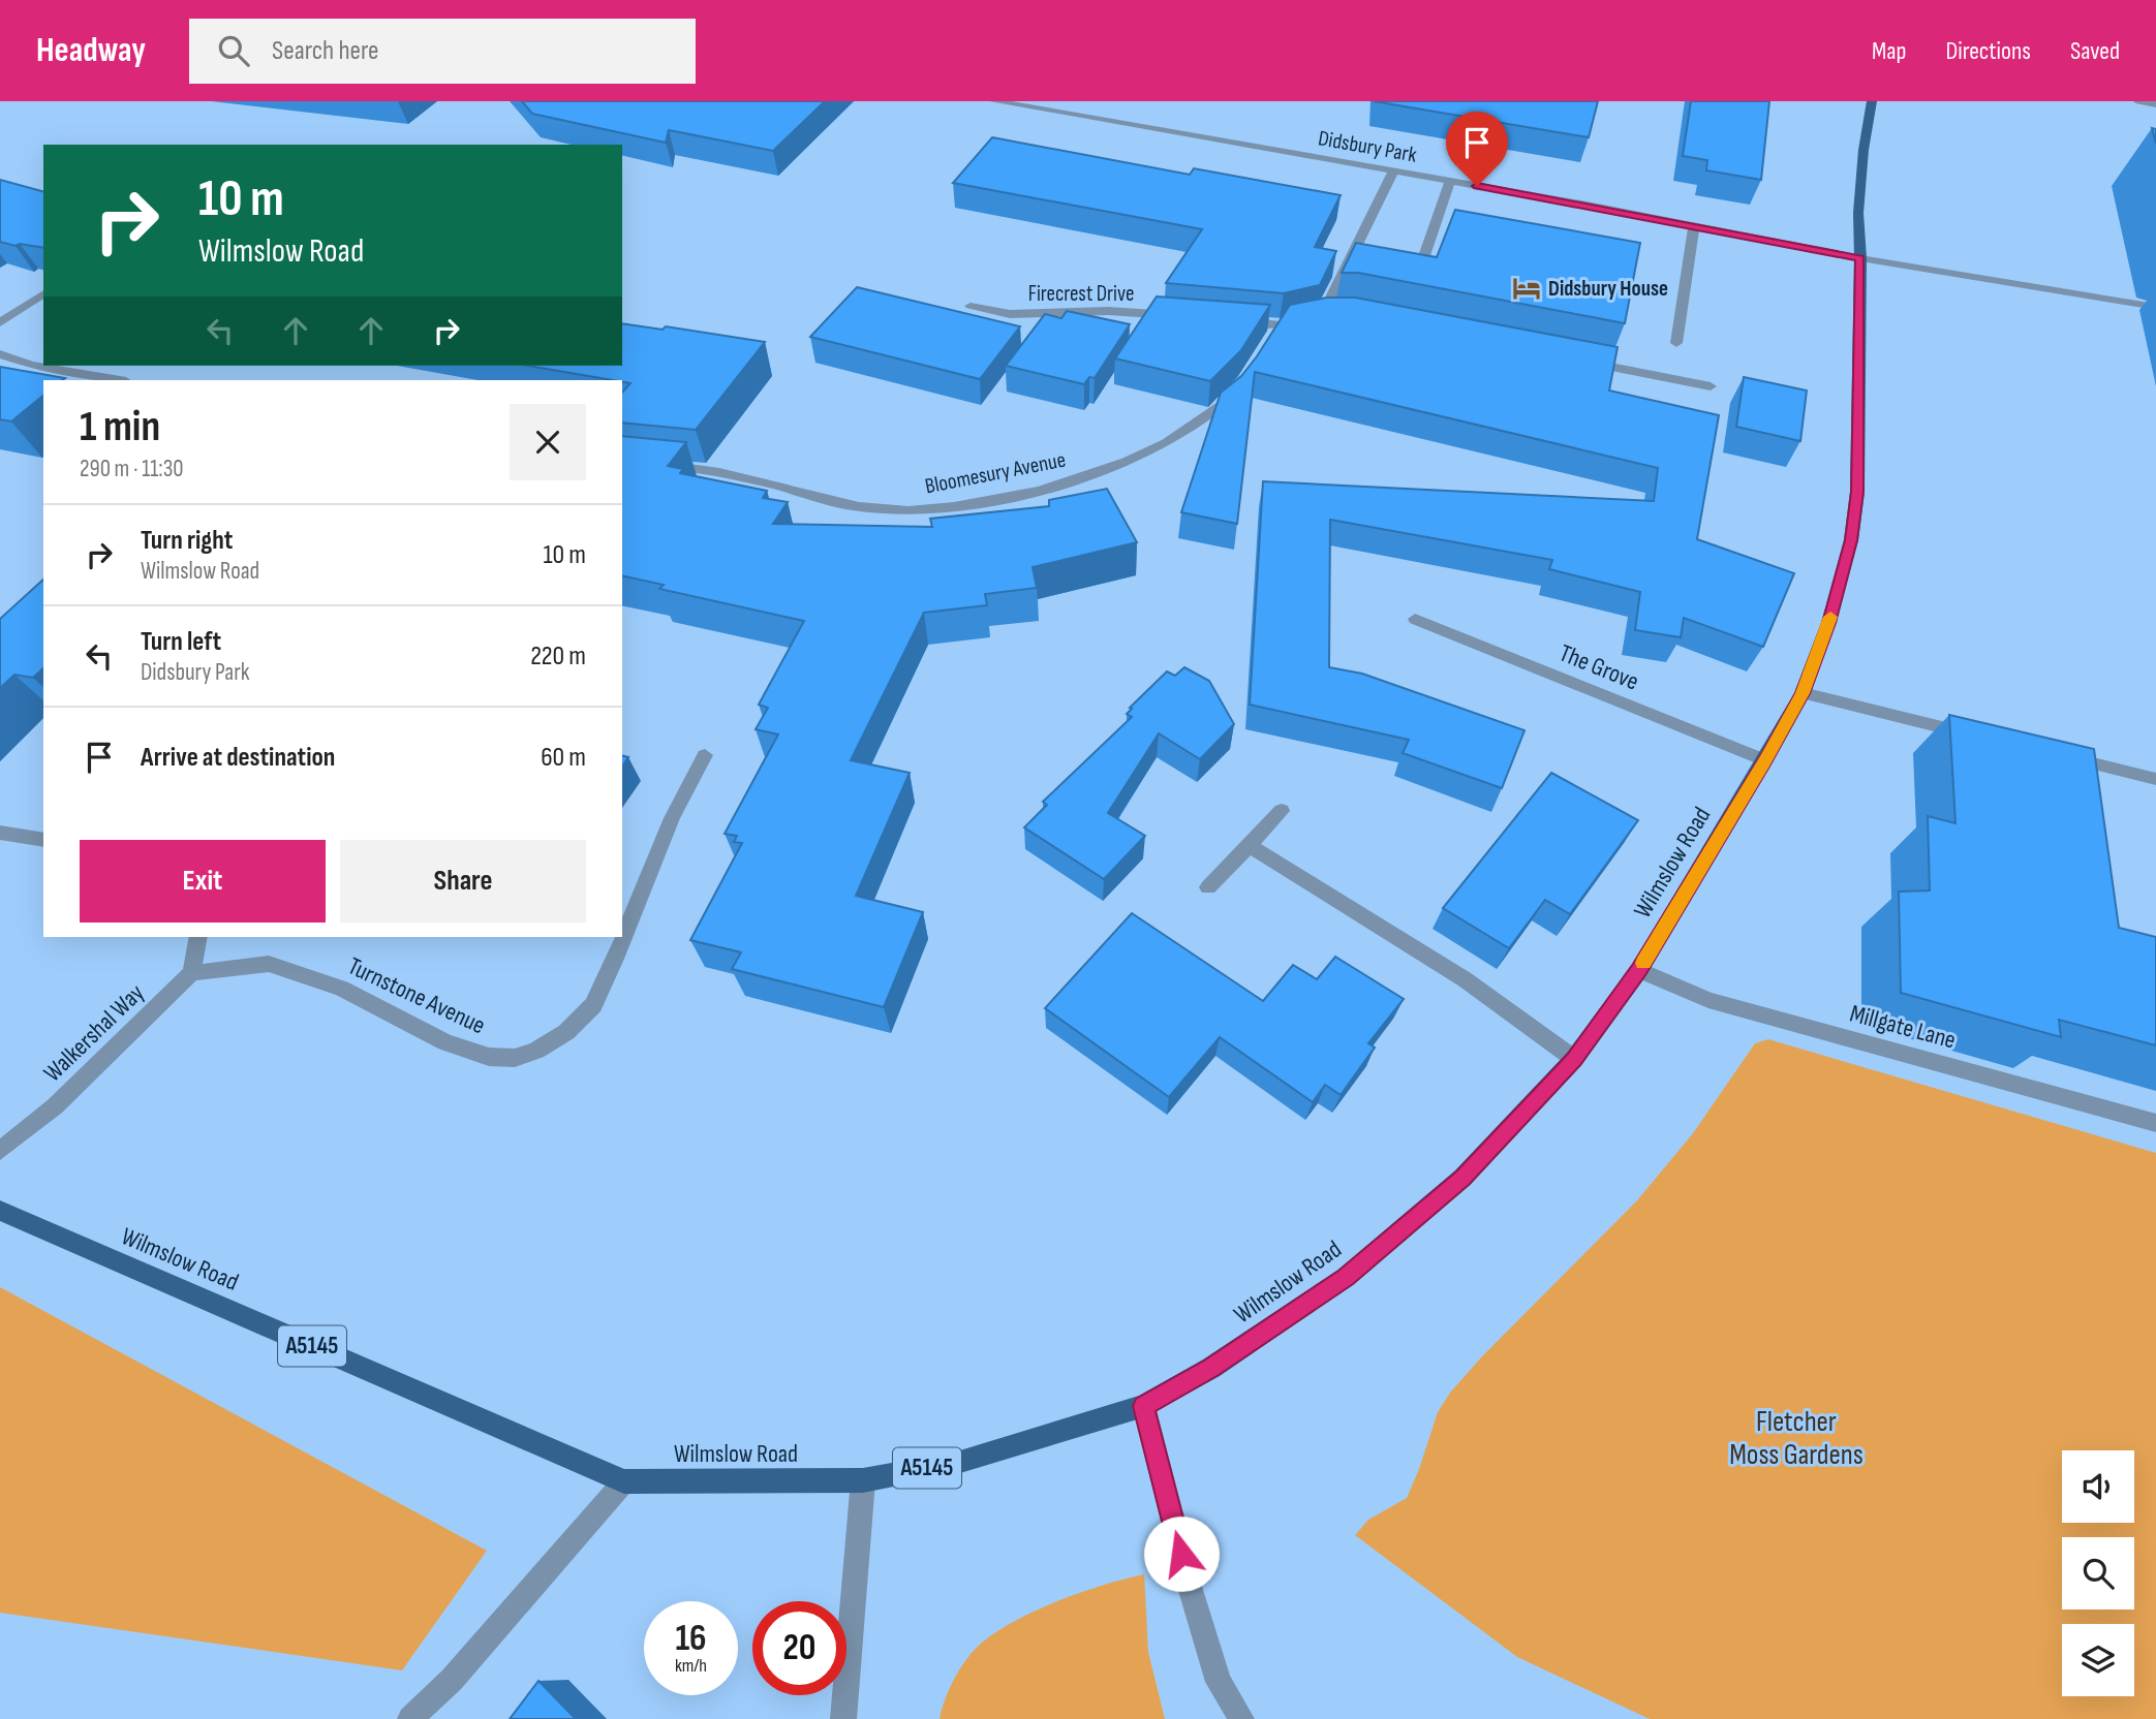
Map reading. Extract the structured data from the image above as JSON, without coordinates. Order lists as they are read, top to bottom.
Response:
{
  "streets": {
    "main road": ["Wilmslow Road", "A5145"],
    "street": [
      "Didsbury Park",
      "Firecrest Drive",
      "Bloomesury Avenue",
      "The Grove",
      "Turnstone Avenue",
      "Millgate Lane",
      "Walkershal Way"
    ]
  },
  "crossings": [
    ["Didsbury Park", "Wilmslow Road"],
    ["The Grove", "Wilmslow Road"],
    ["Wilmslow Road", "Millgate Lane"],
    ["Turnstone Avenue", "Walkershal Way"]
  ],
  "parks": ["Fletcher Moss Gardens"],
  "places": {
    "hotel": ["Didsbury House"]
  },
  "page": {
    "header": "Headway",
    "search": "Search here",
    "nav": ["Map", "Directions", "Saved"],
    "turn": ["10 m", "Wilmslow Road"],
    "heading": ["1 min", "290 m · 11:30"],
    "list": [
      {
        "name": "Turn right",
        "note": "Wilmslow Road",
        "value": "10 m"
      },
      {
        "name": "Turn left",
        "note": "Didsbury Park",
        "value": "220 m"
      },
      {
        "name": "Arrive at destination",
        "value": "60 m"
      }
    ],
    "buttons": ["Exit", "Share"],
    "speed": "16 km/h",
    "limit": "20"
  }
}
